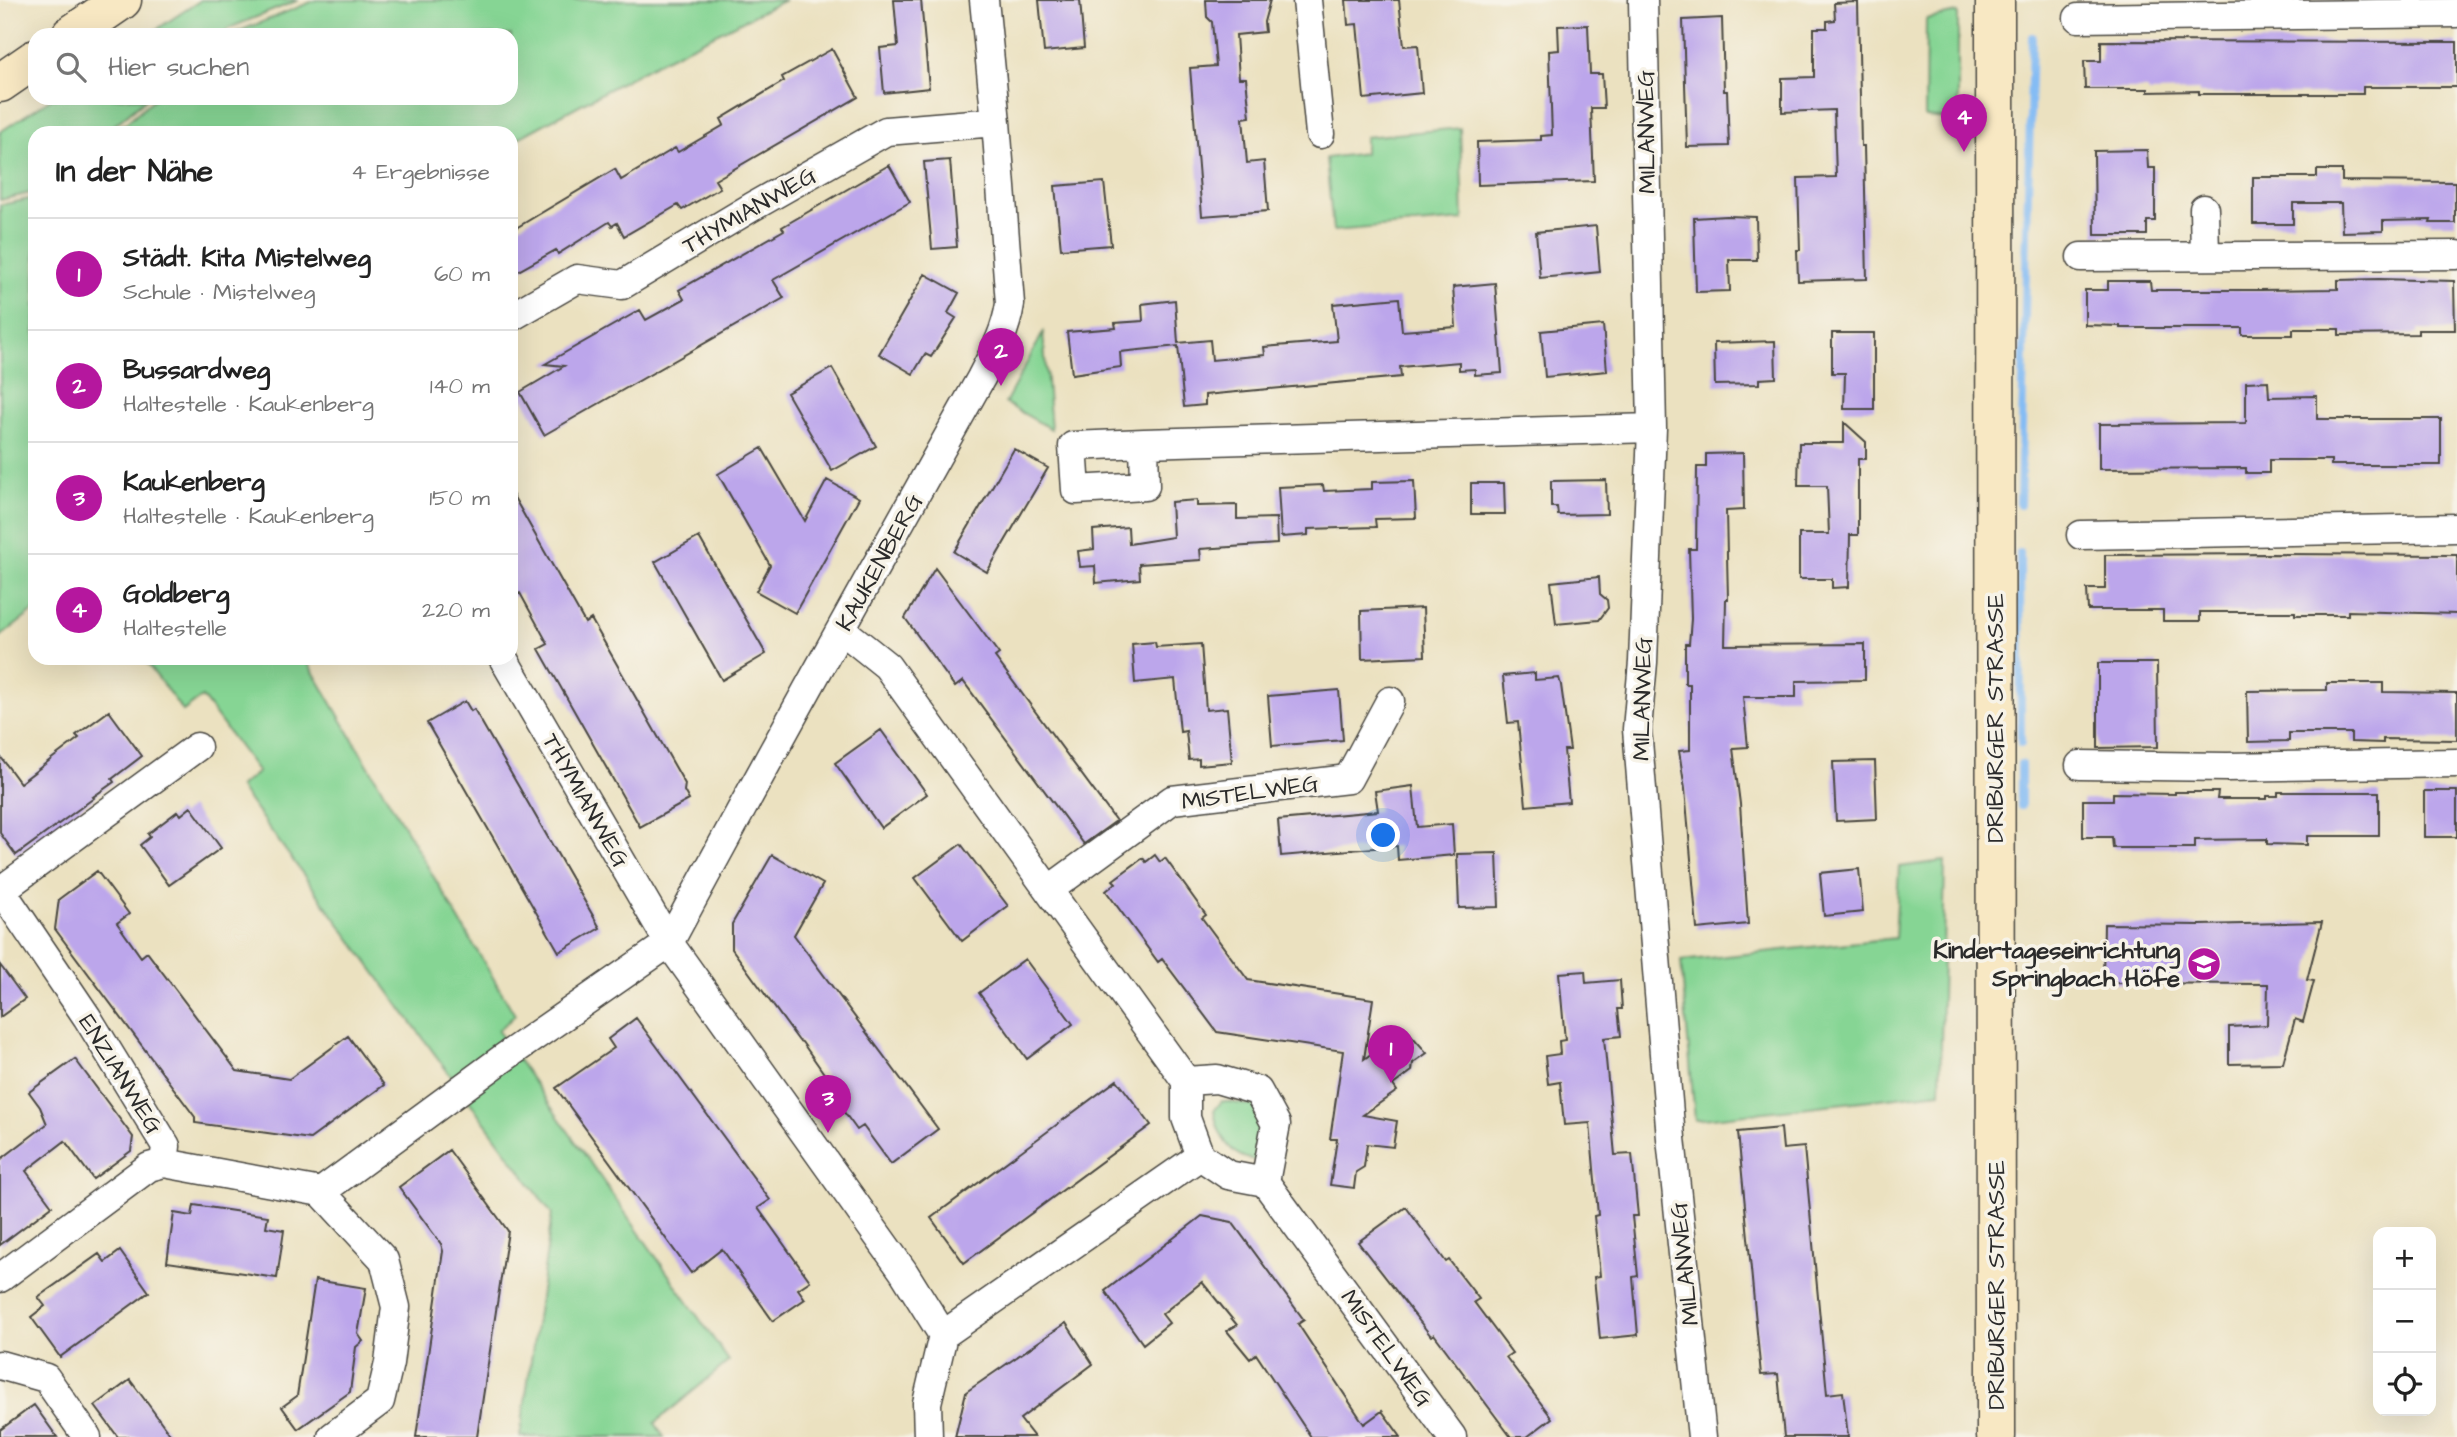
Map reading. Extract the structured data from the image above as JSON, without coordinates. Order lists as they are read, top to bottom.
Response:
{
  "streets": {
    "main road": ["DRIBURGER STRASSE"],
    "street": [
      "MILANWEG",
      "THYMIANWEG",
      "KAUKENBERG",
      "MISTELWEG",
      "ENZIANWEG"
    ]
  },
  "crossings": [
    ["THYMIANWEG", "KAUKENBERG"]
  ],
  "places": {
    "school or university": ["Kindertageseinrichtung Springbach Höfe"]
  },
  "page": {
    "search": "Hier suchen",
    "pins": [
      "4",
      "2",
      "1",
      "3"
    ],
    "heading": ["In der Nähe", "4 Ergebnisse"],
    "list": [
      {
        "mark": "1",
        "name": "Städt. Kita Mistelweg",
        "note": "Schule · Mistelweg",
        "value": "60 m"
      },
      {
        "mark": "2",
        "name": "Bussardweg",
        "note": "Haltestelle · Kaukenberg",
        "value": "140 m"
      },
      {
        "mark": "3",
        "name": "Kaukenberg",
        "note": "Haltestelle · Kaukenberg",
        "value": "150 m"
      },
      {
        "mark": "4",
        "name": "Goldberg",
        "note": "Haltestelle",
        "value": "220 m"
      }
    ],
    "map_buttons": ["+", "−"]
  }
}
